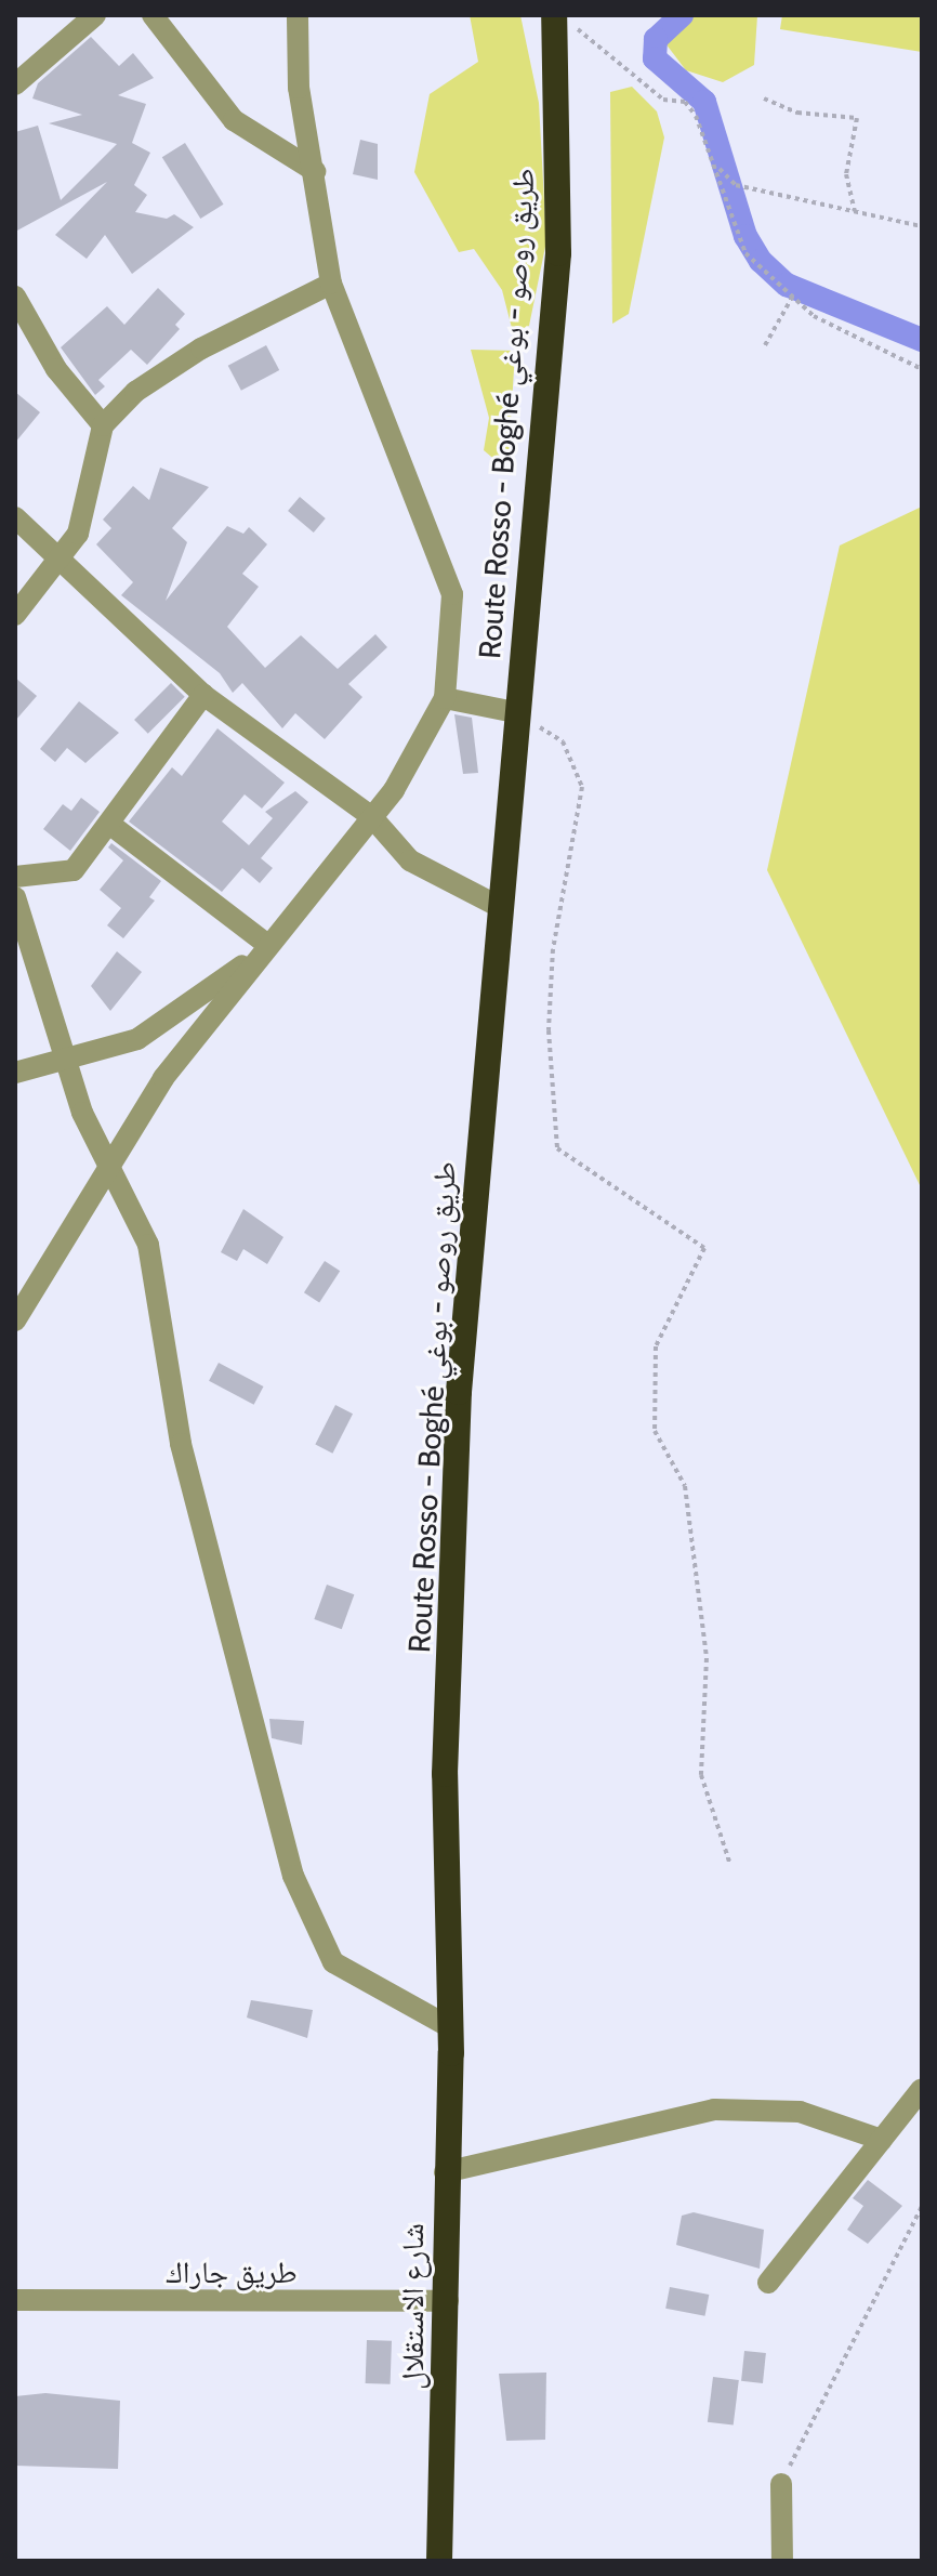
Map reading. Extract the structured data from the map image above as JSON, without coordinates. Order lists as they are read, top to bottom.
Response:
{
  "streets": {
    "highway": ["Route Rosso - Boghé طريق روصو - بوغي", "شارع الاستقلال"],
    "street": ["طريق جاراك"]
  },
  "crossings": [
    ["Route Rosso - Boghé طريق روصو - بوغي", "شارع الاستقلال"],
    ["طريق جاراك", "شارع الاستقلال"]
  ]
}
